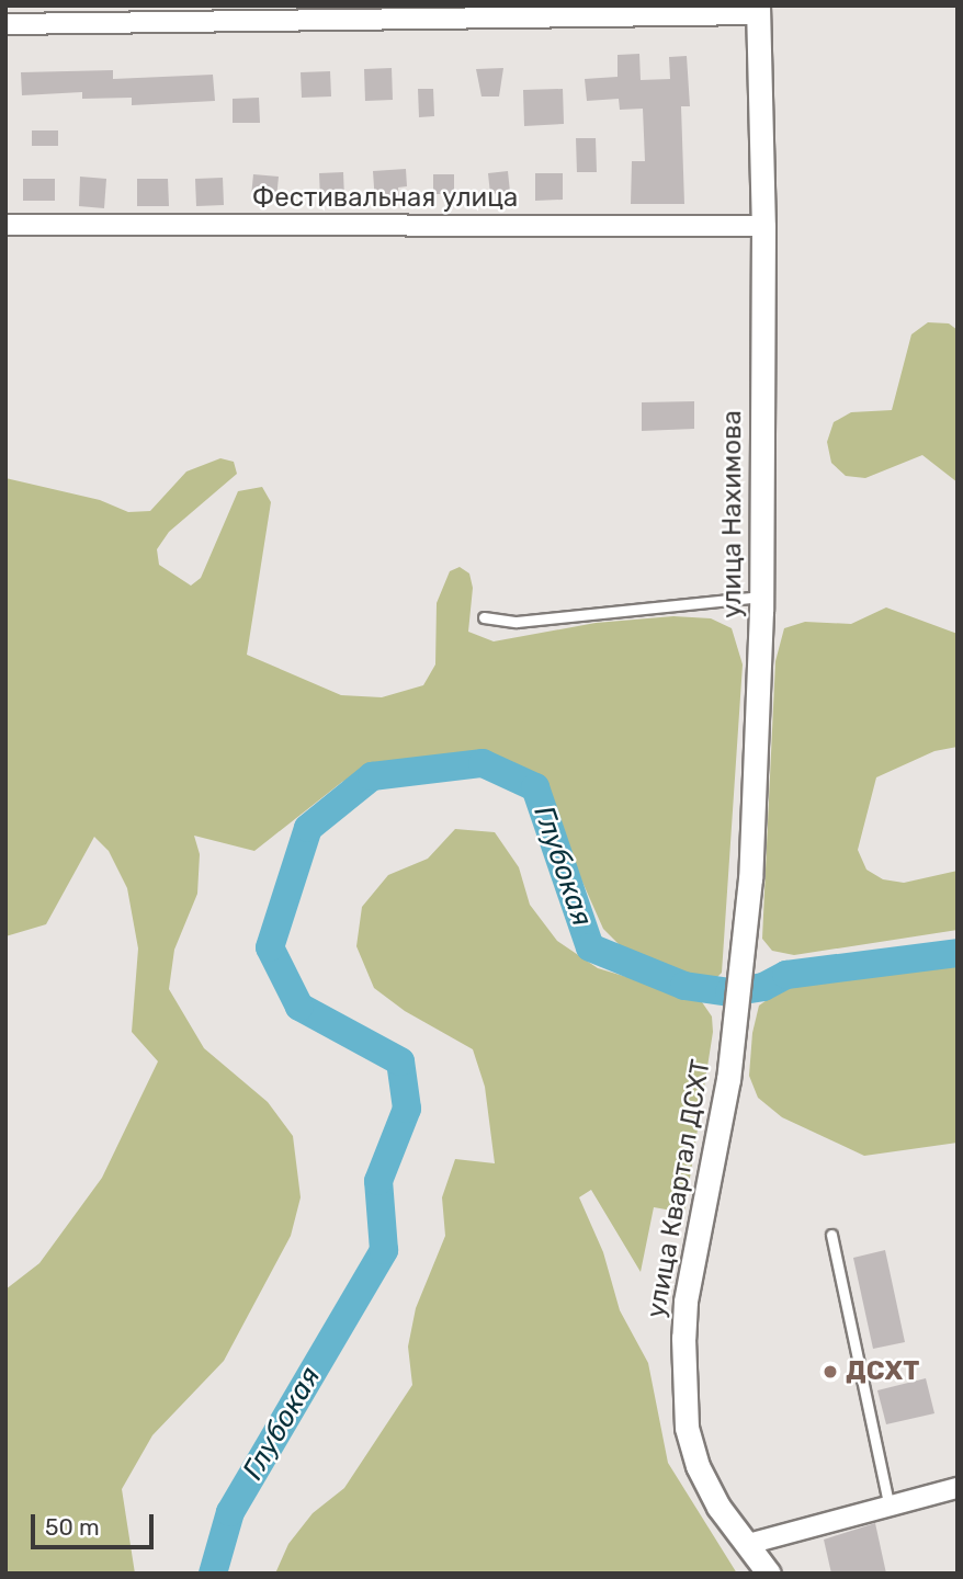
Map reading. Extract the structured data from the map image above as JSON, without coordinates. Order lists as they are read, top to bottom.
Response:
{
  "streets": {
    "street": ["Фестивальная улица", "улица Нахимова", "улица Квартал ДСХТ"]
  },
  "crossings": [
    ["Фестивальная улица", "улица Нахимова"],
    ["улица Нахимова", "улица Квартал ДСХТ"]
  ],
  "water": ["Глубокая"],
  "places": ["ДСХТ"],
  "scale_bar": "50 m"
}
